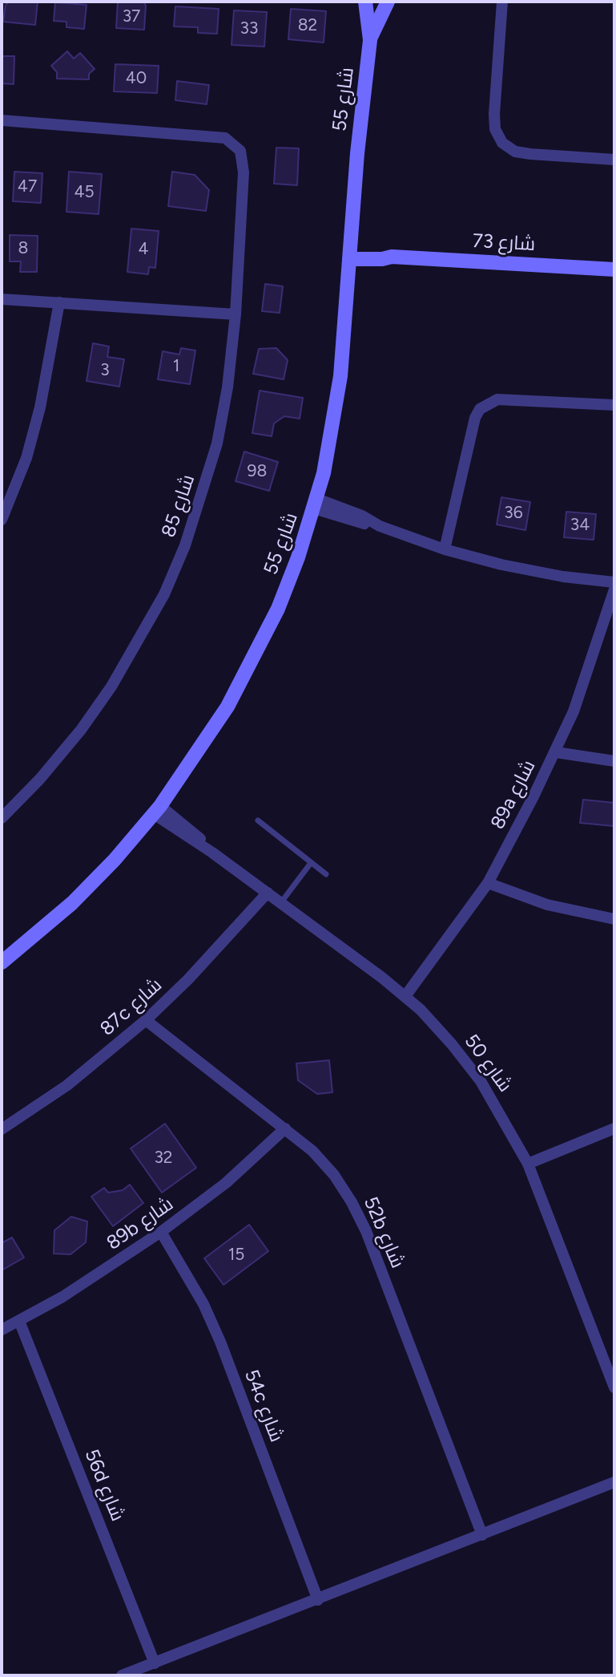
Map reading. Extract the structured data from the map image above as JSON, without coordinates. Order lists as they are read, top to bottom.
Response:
{
  "streets": {
    "street": [
      "شارع 55",
      "شارع 73",
      "شارع 85",
      "89a شارع",
      "87c شارع",
      "شارع 50",
      "89b شارع",
      "52b شارع",
      "54c شارع",
      "56d شارع"
    ]
  },
  "crossings": [
    ["شارع 55", "شارع 73"],
    ["شارع 55", "شارع 50"],
    ["89a شارع", "شارع 50"],
    ["87c شارع", "شارع 50"],
    ["87c شارع", "52b شارع"],
    ["89b شارع", "52b شارع"],
    ["89b شارع", "54c شارع"],
    ["89b شارع", "56d شارع"]
  ],
  "house_numbers": [
    "37",
    "82",
    "33",
    "40",
    "47",
    "45",
    "8",
    "4",
    "1",
    "3",
    "98",
    "36",
    "34",
    "32",
    "15"
  ]
}
